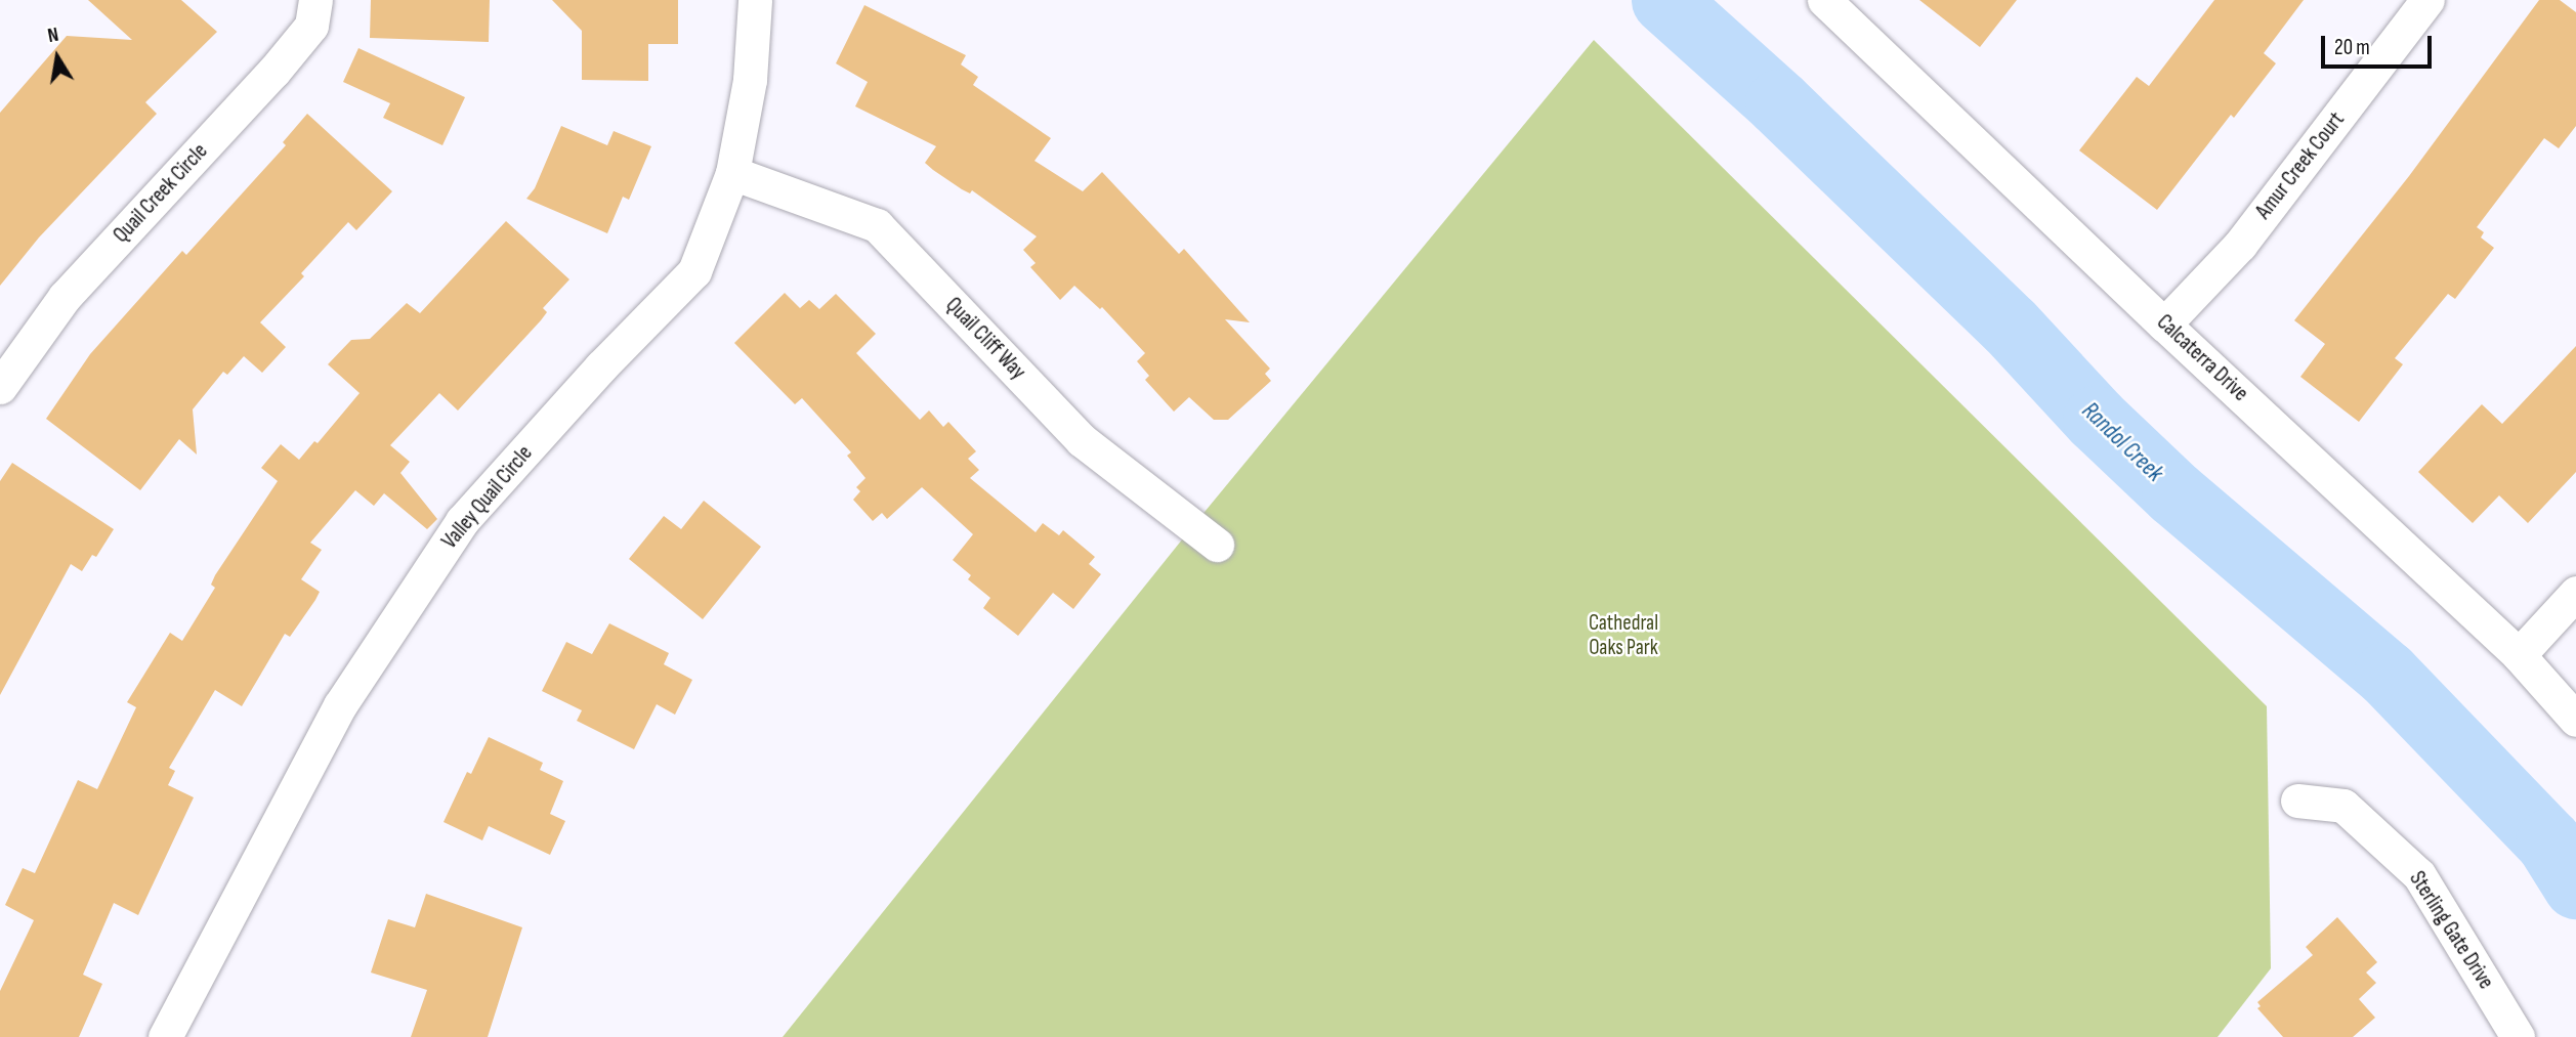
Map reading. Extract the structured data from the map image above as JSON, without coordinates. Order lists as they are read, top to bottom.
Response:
{
  "streets": {
    "street": [
      "Amur Creek Court",
      "Quail Creek Circle",
      "Quail Cliff Way",
      "Calcaterra Drive",
      "Valley Quail Circle",
      "Sterling Gate Drive"
    ]
  },
  "crossings": [
    ["Amur Creek Court", "Calcaterra Drive"],
    ["Quail Cliff Way", "Valley Quail Circle"]
  ],
  "water": ["Randol Creek"],
  "parks": ["Cathedral Oaks Park"],
  "scale_bar": "20 m",
  "north": "top"
}
